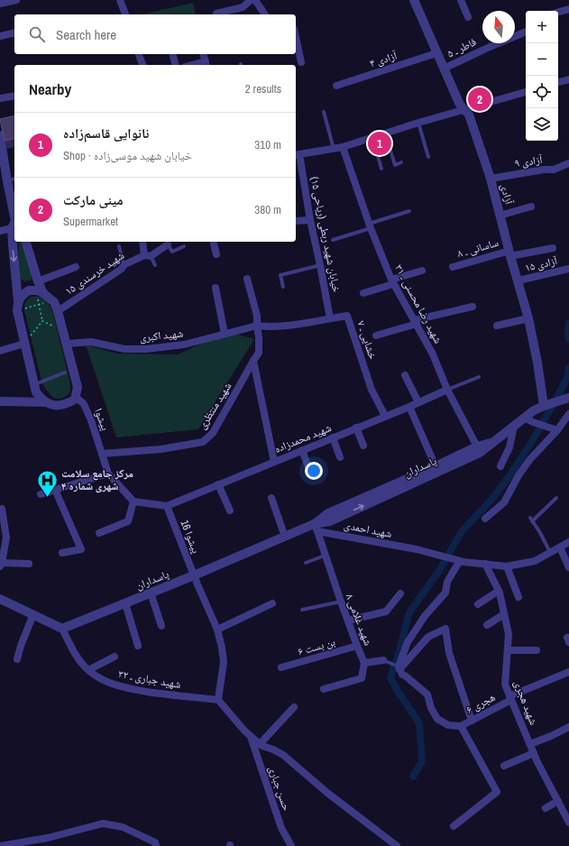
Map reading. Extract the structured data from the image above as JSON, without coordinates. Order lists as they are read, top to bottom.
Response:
{
  "streets": {
    "street": [
      "فاطر ـ ۵",
      "آزادی ۴",
      "آزادی ۹",
      "آزادی",
      "خیابان شهید ربطی (ریاحی ۱۵)",
      "ساسانی ـ ۸",
      "آزادی ۱۵",
      "شهید خرسندی ۱۵",
      "شهید رضا محسنی ـ ۳۱",
      "شهید اکبری",
      "خشایی ـ ۷",
      "شهید منتظری",
      "پیشوا",
      "شهید محمدزاده",
      "پاسداران",
      "شهید احمدی",
      "پیشوا 16",
      "۸ شهید غلامی",
      "بن بست ۶",
      "شهید جباری ـ ۳۲",
      "شهید هجری",
      "هجری ۶",
      "حسن جباری"
    ]
  },
  "crossings": [
    ["فاطر ـ ۵", "آزادی"],
    ["آزادی ۴", "آزادی"],
    ["آزادی ۹", "آزادی"],
    ["آزادی", "ساسانی ـ ۸"],
    ["آزادی", "آزادی ۱۵"],
    ["آزادی", "پاسداران"],
    ["خیابان شهید ربطی (ریاحی ۱۵)", "خشایی ـ ۷"],
    ["شهید رضا محسنی ـ ۳۱", "شهید محمدزاده"],
    ["شهید رضا محسنی ـ ۳۱", "پاسداران"],
    ["شهید اکبری", "خشایی ـ ۷"],
    ["شهید اکبری", "شهید منتظری"],
    ["خشایی ـ ۷", "شهید منتظری"],
    ["خشایی ـ ۷", "شهید محمدزاده"],
    ["شهید منتظری", "پیشوا"],
    ["شهید محمدزاده", "پیشوا 16"],
    ["پاسداران", "شهید احمدی"],
    ["پاسداران", "پیشوا 16"],
    ["پاسداران", "۸ شهید غلامی"],
    ["پاسداران", "شهید جباری ـ ۳۲"],
    ["شهید احمدی", "۸ شهید غلامی"],
    ["شهید احمدی", "شهید هجری"],
    ["پیشوا 16", "شهید جباری ـ ۳۲"],
    ["۸ شهید غلامی", "بن بست ۶"],
    ["شهید هجری", "هجری ۶"]
  ],
  "places": {
    "hospital": ["مرکز جامع سلامت شهری شماره ۴"]
  },
  "north": "top",
  "page": {
    "map_buttons": ["+", "−"],
    "search": "Search here",
    "heading": ["Nearby", "2 results"],
    "pins": ["2", "1"],
    "list": [
      {
        "mark": "1",
        "name": "نانوایی قاسم‌زاده",
        "note": "Shop · خیابان شهید موسی‌زاده",
        "value": "310 m"
      },
      {
        "mark": "2",
        "name": "مینی مارکت",
        "note": "Supermarket",
        "value": "380 m"
      }
    ]
  }
}
